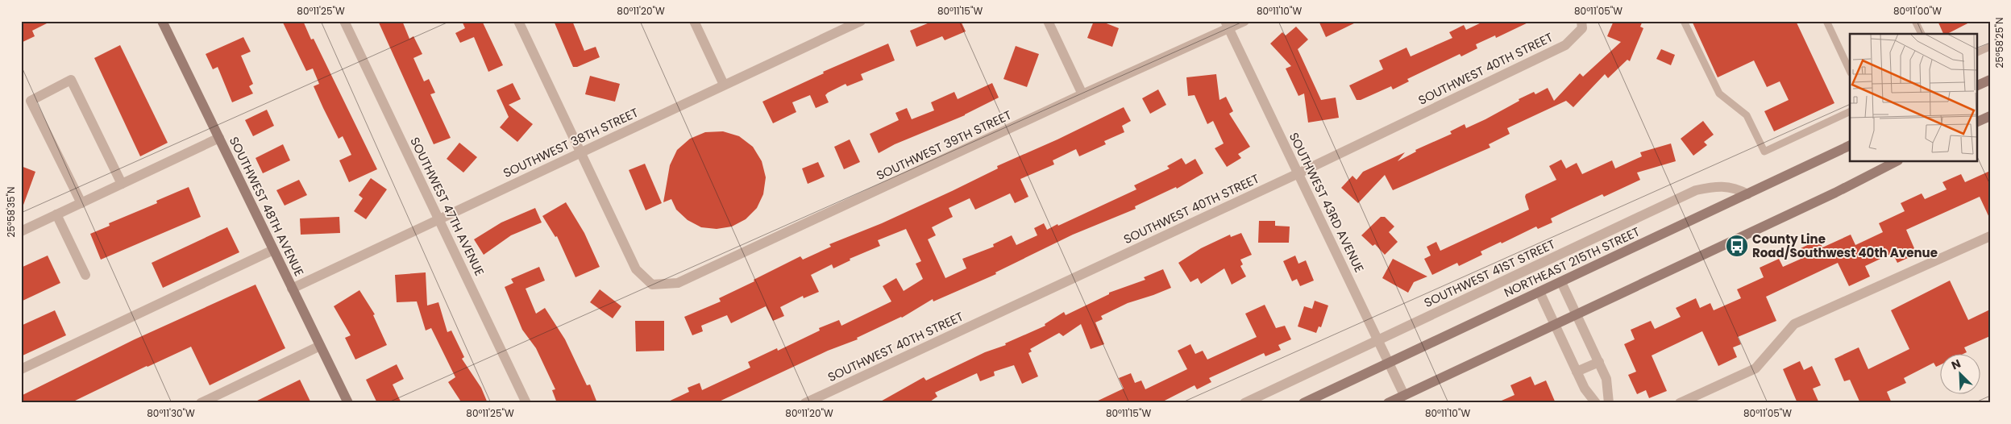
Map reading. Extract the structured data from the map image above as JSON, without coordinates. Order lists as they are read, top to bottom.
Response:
{
  "streets": {
    "street": [
      "SOUTHWEST 40TH STREET",
      "SOUTHWEST 38TH STREET",
      "SOUTHWEST 39TH STREET",
      "SOUTHWEST 43RD AVENUE",
      "SOUTHWEST 48TH AVENUE",
      "SOUTHWEST 47TH AVENUE",
      "NORTHEAST 215TH STREET",
      "SOUTHWEST 41ST STREET"
    ]
  },
  "crossings": [
    ["SOUTHWEST 40TH STREET", "SOUTHWEST 43RD AVENUE"],
    ["SOUTHWEST 38TH STREET", "SOUTHWEST 39TH STREET"],
    ["SOUTHWEST 38TH STREET", "SOUTHWEST 48TH AVENUE"],
    ["SOUTHWEST 38TH STREET", "SOUTHWEST 47TH AVENUE"],
    ["SOUTHWEST 39TH STREET", "SOUTHWEST 43RD AVENUE"],
    ["SOUTHWEST 43RD AVENUE", "NORTHEAST 215TH STREET"],
    ["SOUTHWEST 43RD AVENUE", "SOUTHWEST 41ST STREET"],
    ["NORTHEAST 215TH STREET", "SOUTHWEST 41ST STREET"]
  ],
  "places": {
    "bus stop": ["County Line Road/Southwest 40th Avenue"]
  },
  "north": "top left",
  "coordinates": [
    "80°11'25\"W",
    "80°11'20\"W",
    "80°11'15\"W",
    "80°11'10\"W",
    "80°11'05\"W",
    "80°11'00\"W",
    "25°58'25\"N",
    "25°58'35\"N",
    "80°11'30\"W"
  ]
}
